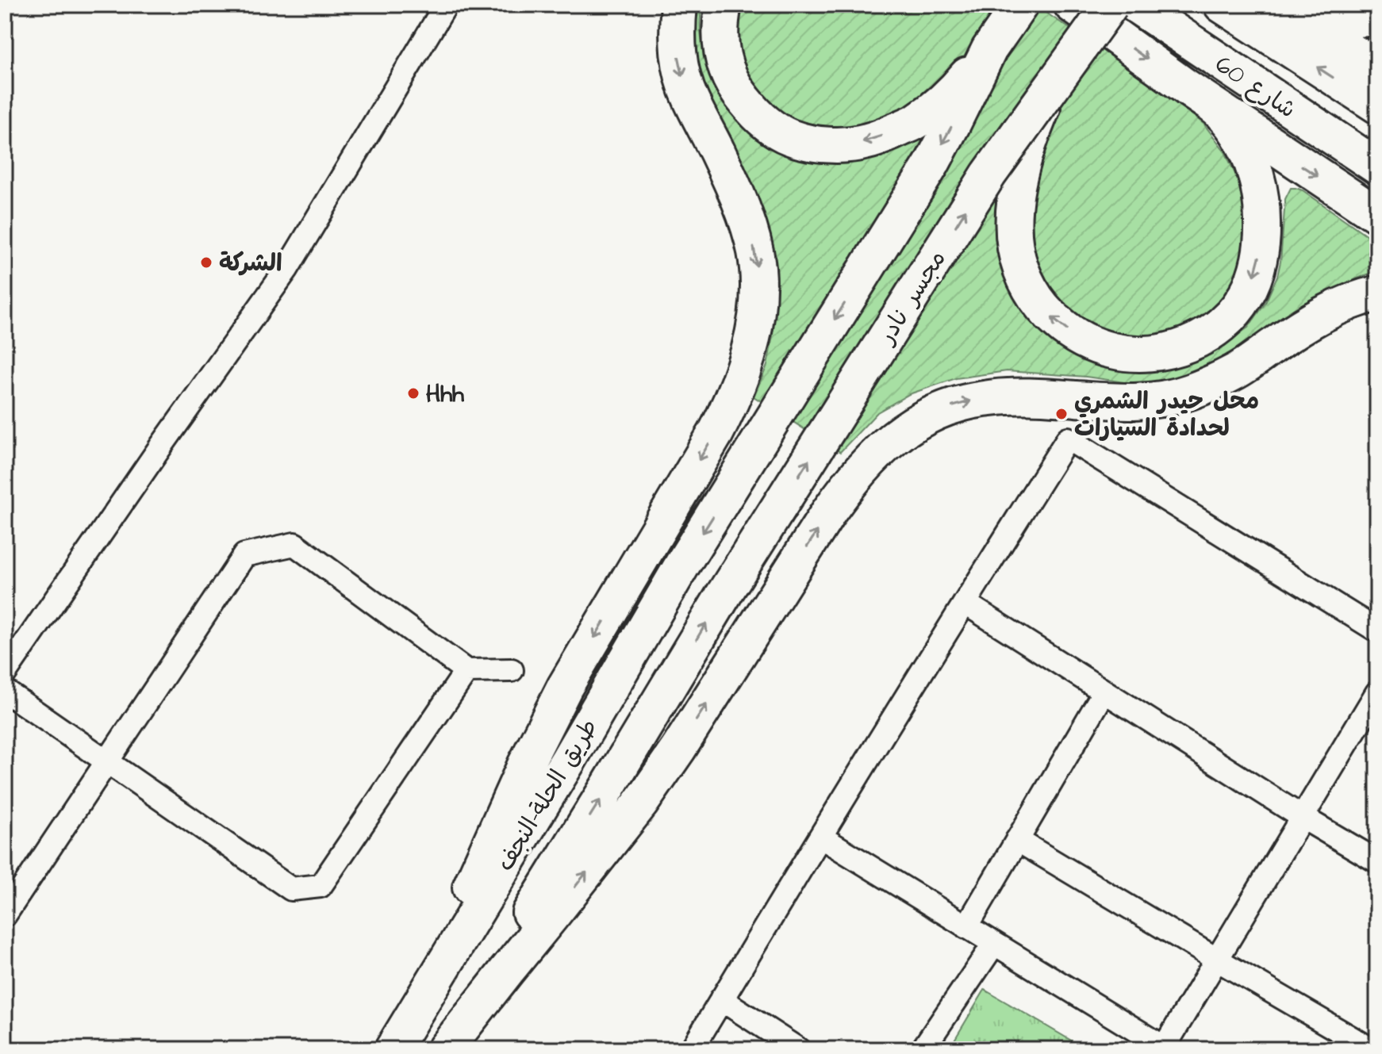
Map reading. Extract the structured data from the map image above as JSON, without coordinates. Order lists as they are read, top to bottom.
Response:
{
  "streets": {
    "highway": ["شارع 60", "مجسر نادر", "طريق الحلة-النجف"]
  },
  "crossings": [
    ["مجسر نادر", "طريق الحلة-النجف"]
  ],
  "one_way": ["مجسر نادر"],
  "places": ["الشركة", "Hhh", "محل حيدر الشمري لحدادة السيارات"]
}
